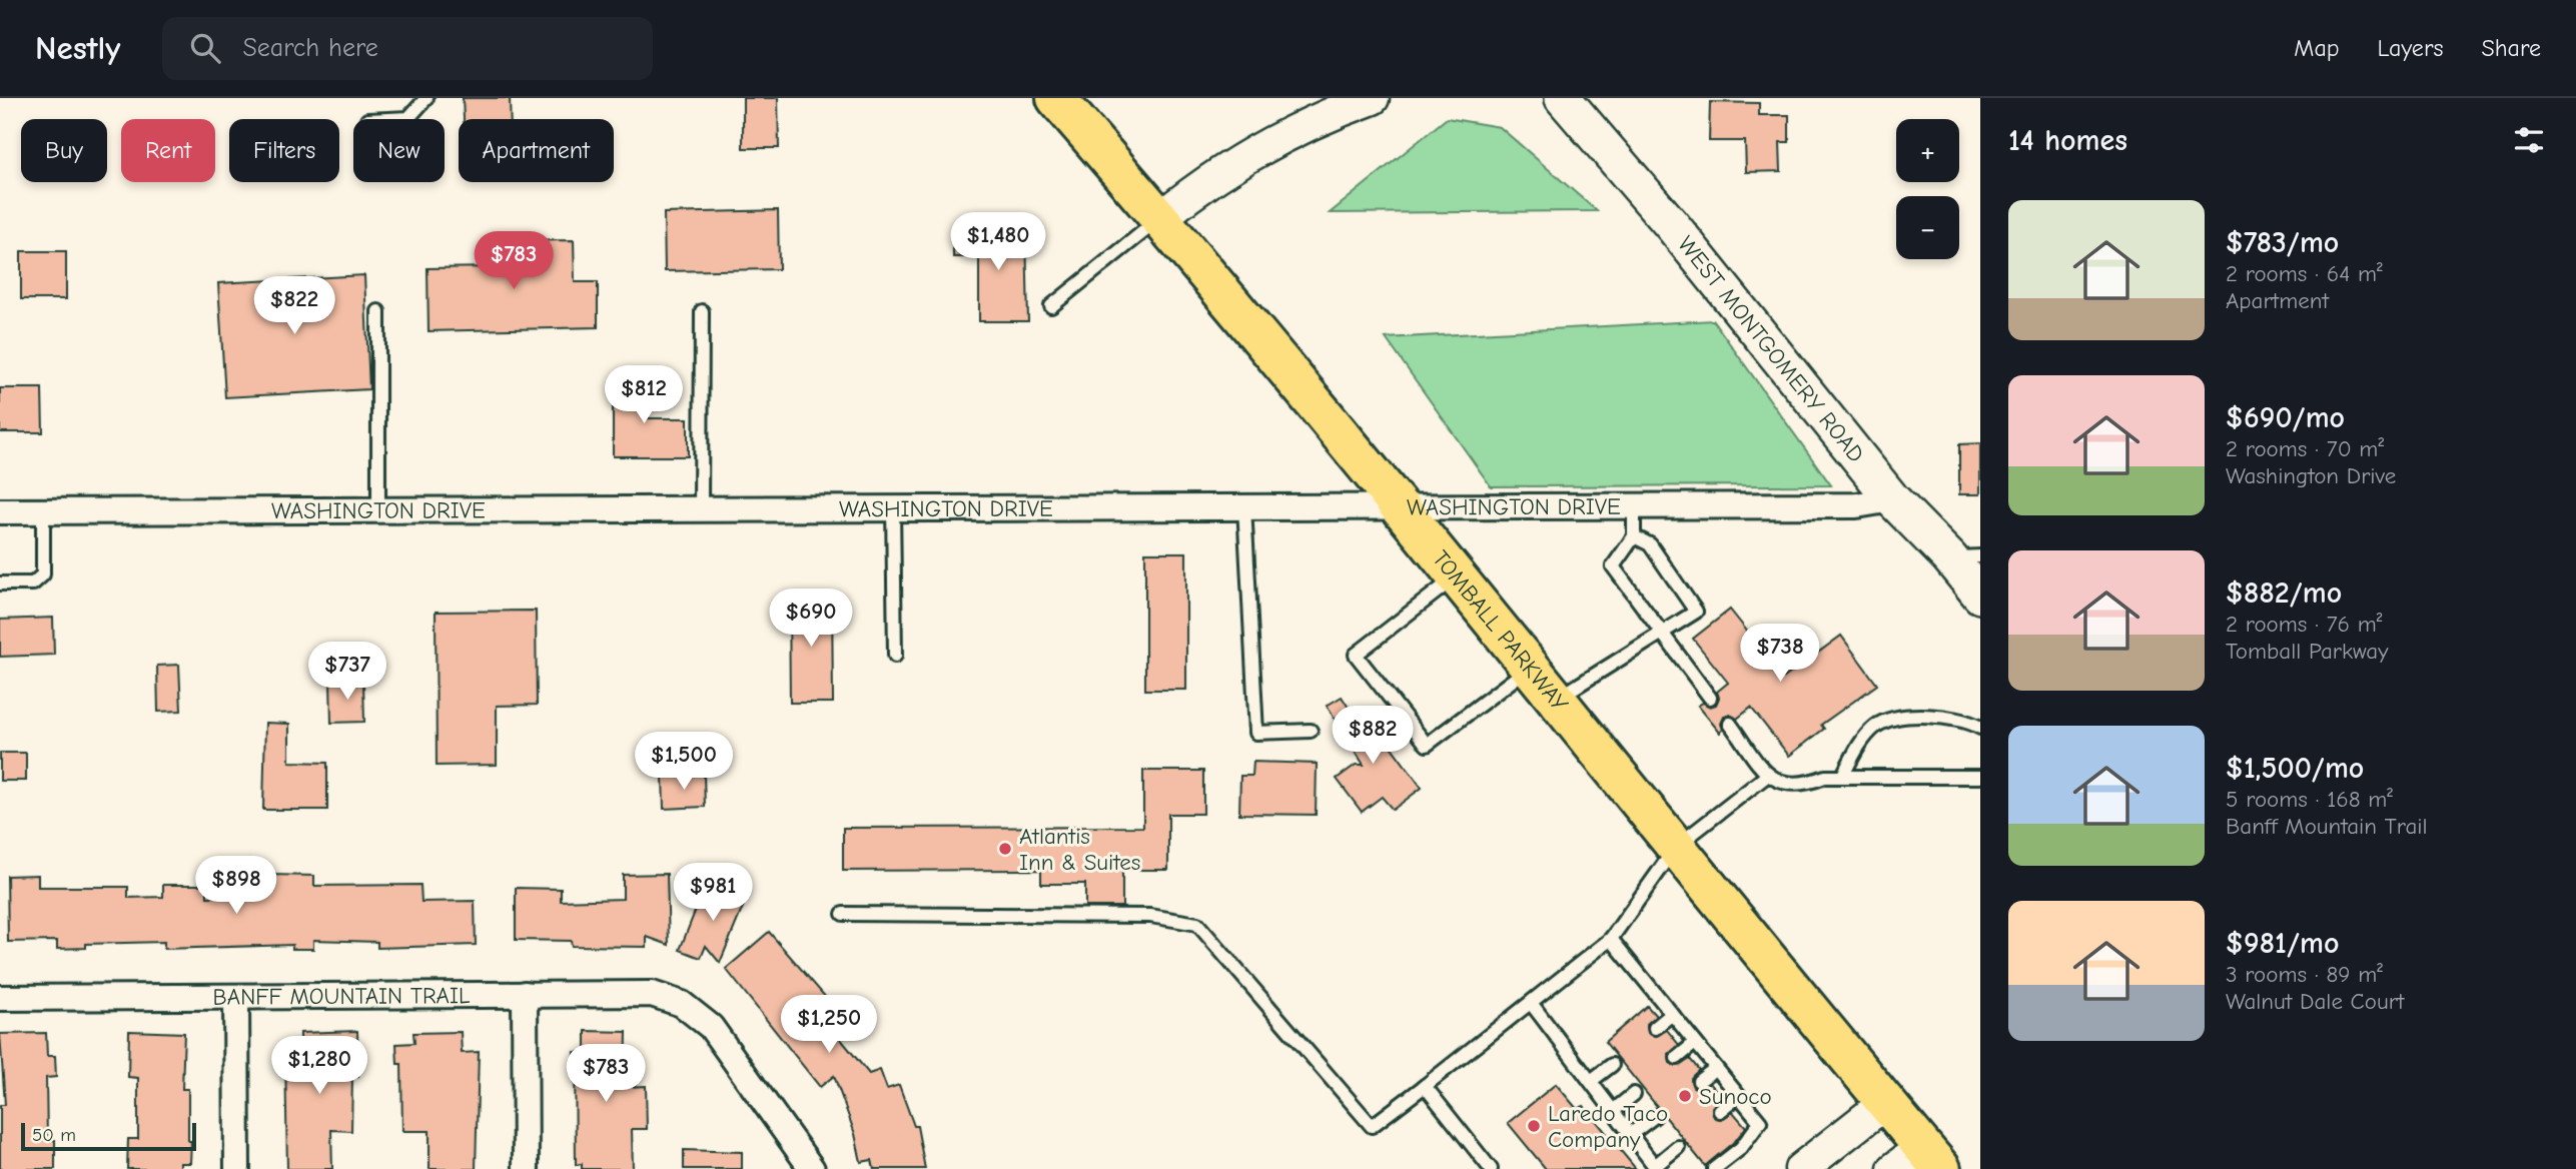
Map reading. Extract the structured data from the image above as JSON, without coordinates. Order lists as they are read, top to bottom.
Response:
{
  "streets": {
    "main road": ["WEST MONTGOMERY ROAD", "TOMBALL PARKWAY"],
    "street": ["WASHINGTON DRIVE", "BANFF MOUNTAIN TRAIL"]
  },
  "crossings": [
    ["WEST MONTGOMERY ROAD", "WASHINGTON DRIVE"],
    ["WASHINGTON DRIVE", "TOMBALL PARKWAY"]
  ],
  "places": ["Atlantis Inn & Suites", "Sunoco", "Laredo Taco Company"],
  "scale_bar": "50 m",
  "page": {
    "header": "Nestly",
    "search": "Search here",
    "nav": ["Map", "Layers", "Share"],
    "heading": "14 homes",
    "map_buttons": ["+", "−"],
    "chip": [
      "Buy",
      "Rent",
      "Filters",
      "New",
      "Apartment"
    ],
    "list": [
      {
        "name": "$783/mo",
        "note": "2 rooms · 64 m² · Apartment"
      },
      {
        "name": "$690/mo",
        "note": "2 rooms · 70 m² · Washington Drive"
      },
      {
        "name": "$882/mo",
        "note": "2 rooms · 76 m² · Tomball Parkway"
      },
      {
        "name": "$1,500/mo",
        "note": "5 rooms · 168 m² · Banff Mountain Trail"
      },
      {
        "name": "$981/mo",
        "note": "3 rooms · 89 m² · Walnut Dale Court"
      }
    ],
    "price": [
      "$1,480",
      "$783",
      "$822",
      "$812",
      "$690",
      "$738",
      "$737",
      "$882",
      "$1,500",
      "$898",
      "$981",
      "$1,250",
      "$1,280",
      "$783"
    ],
    "scale": "50 m"
  }
}
